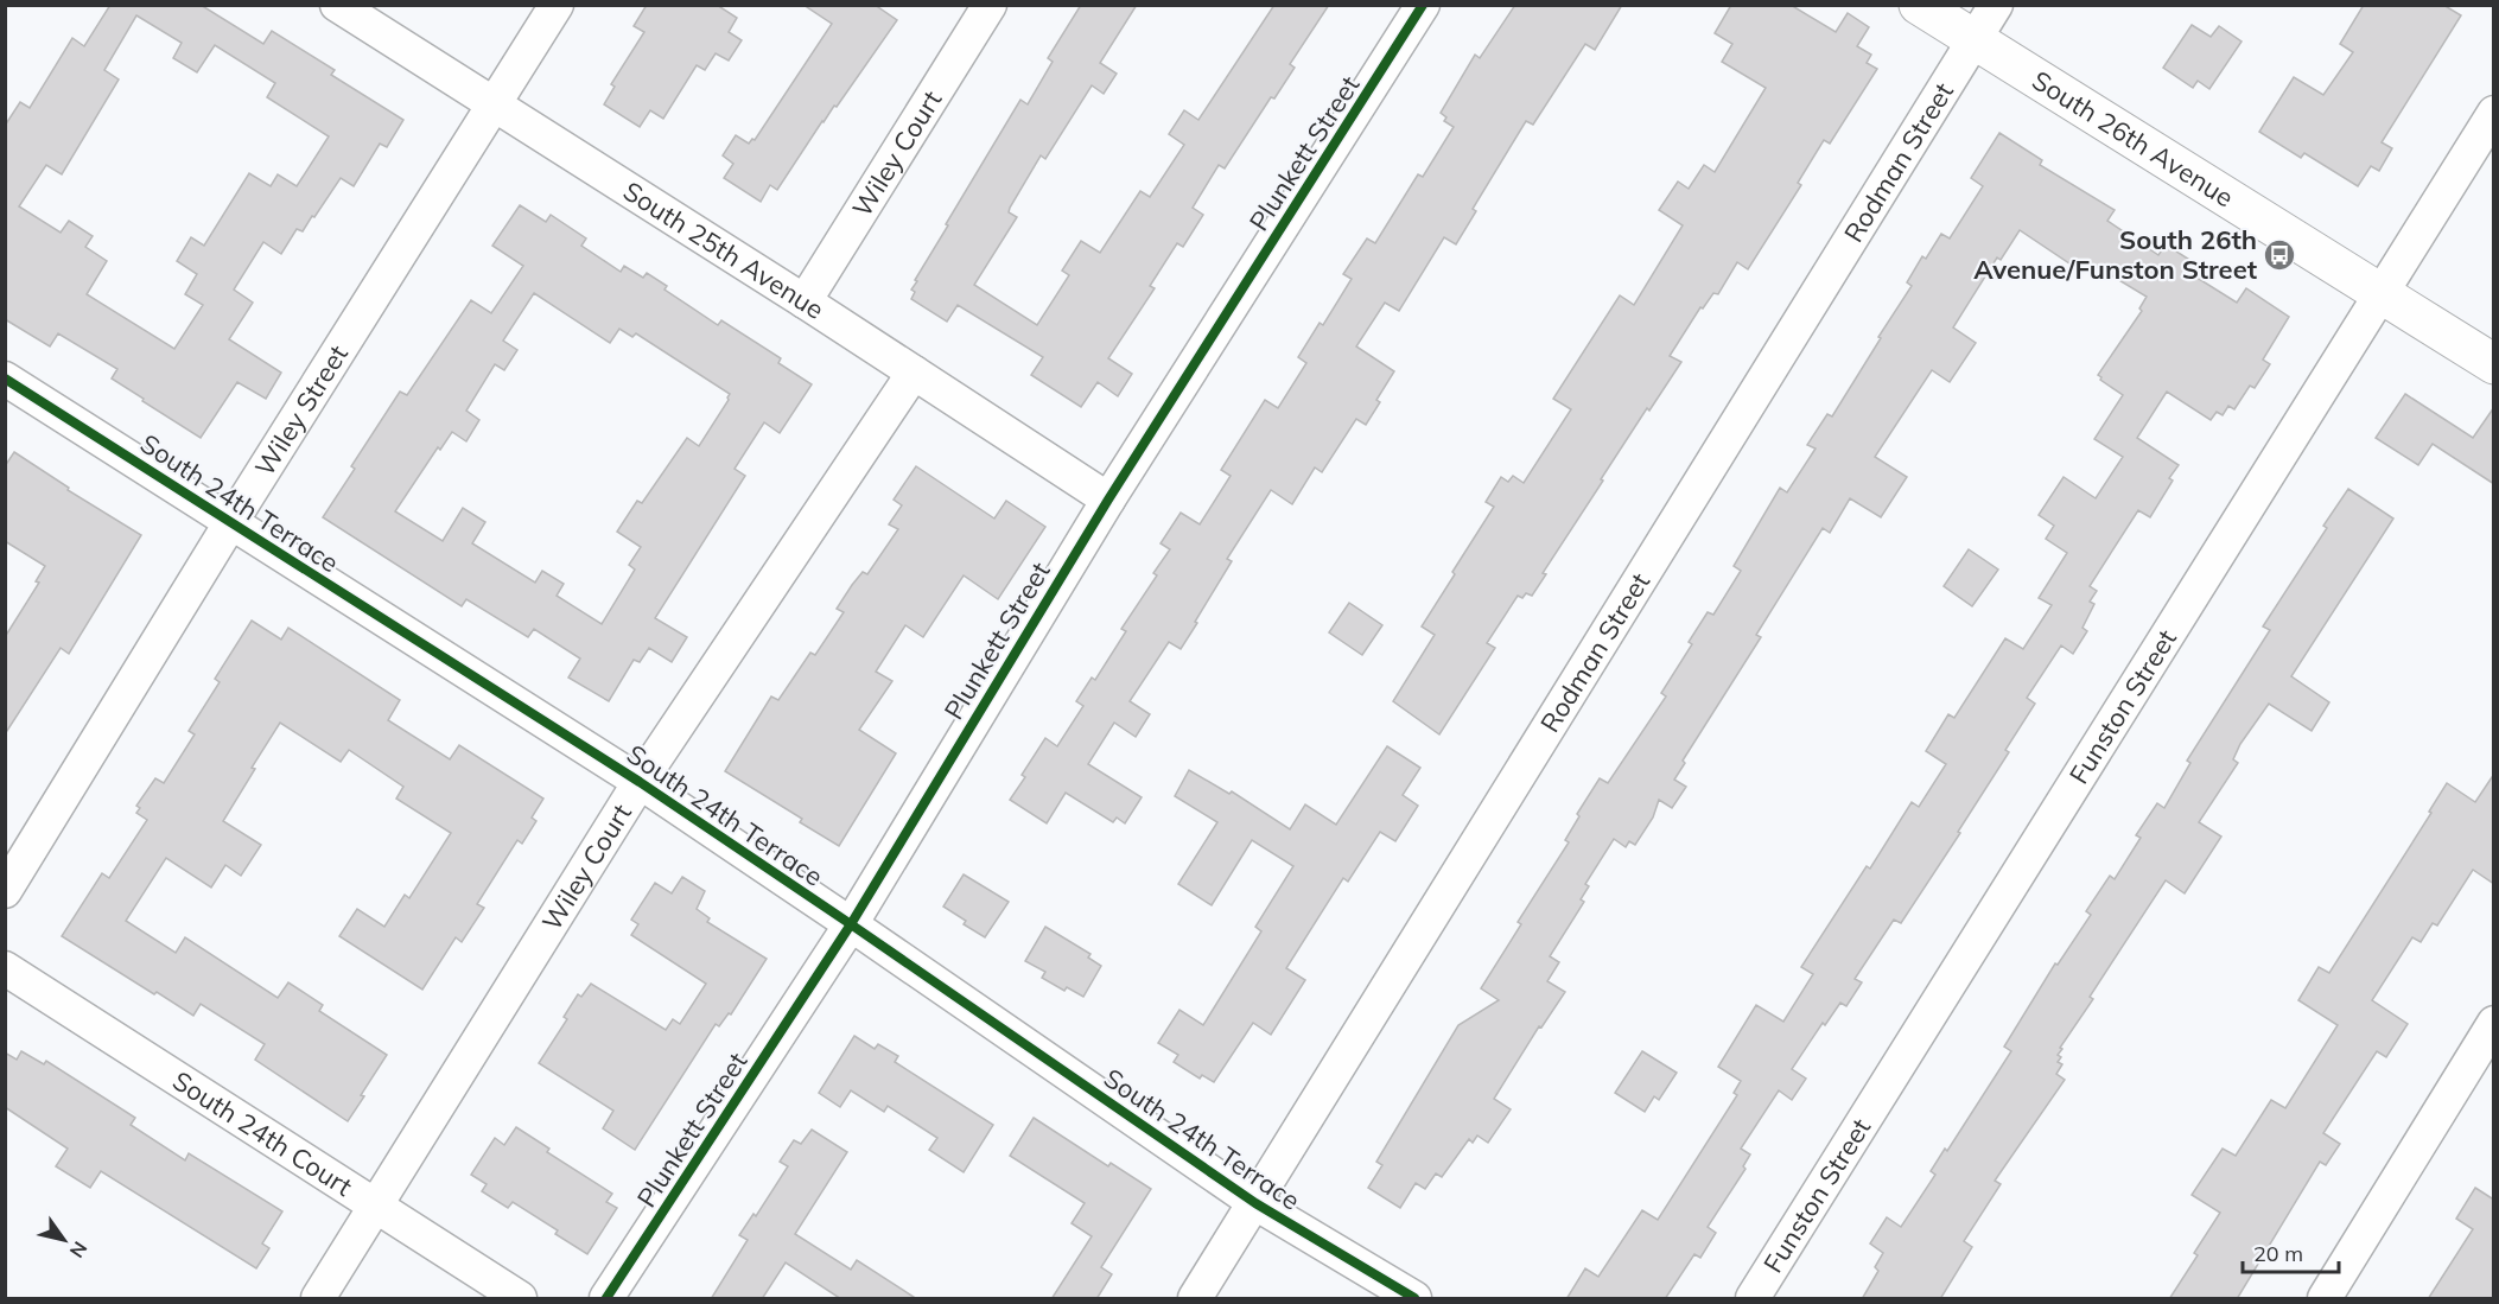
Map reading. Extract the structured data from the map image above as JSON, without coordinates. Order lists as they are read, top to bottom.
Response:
{
  "streets": {
    "street": [
      "South 26th Avenue",
      "Wiley Court",
      "Plunkett Street",
      "Rodman Street",
      "South 25th Avenue",
      "Wiley Street",
      "South 24th Terrace",
      "Funston Street",
      "South 24th Court"
    ]
  },
  "crossings": [
    ["South 26th Avenue", "Rodman Street"],
    ["South 26th Avenue", "Funston Street"],
    ["Wiley Court", "South 25th Avenue"],
    ["Wiley Court", "South 24th Terrace"],
    ["Wiley Court", "South 24th Court"],
    ["Plunkett Street", "South 25th Avenue"],
    ["Plunkett Street", "South 24th Terrace"],
    ["Rodman Street", "South 24th Terrace"],
    ["South 25th Avenue", "Wiley Street"],
    ["Wiley Street", "South 24th Terrace"]
  ],
  "places": {
    "bus stop": ["South 26th Avenue/Funston Street"]
  },
  "scale_bar": "20 m",
  "north": "bottom right"
}
